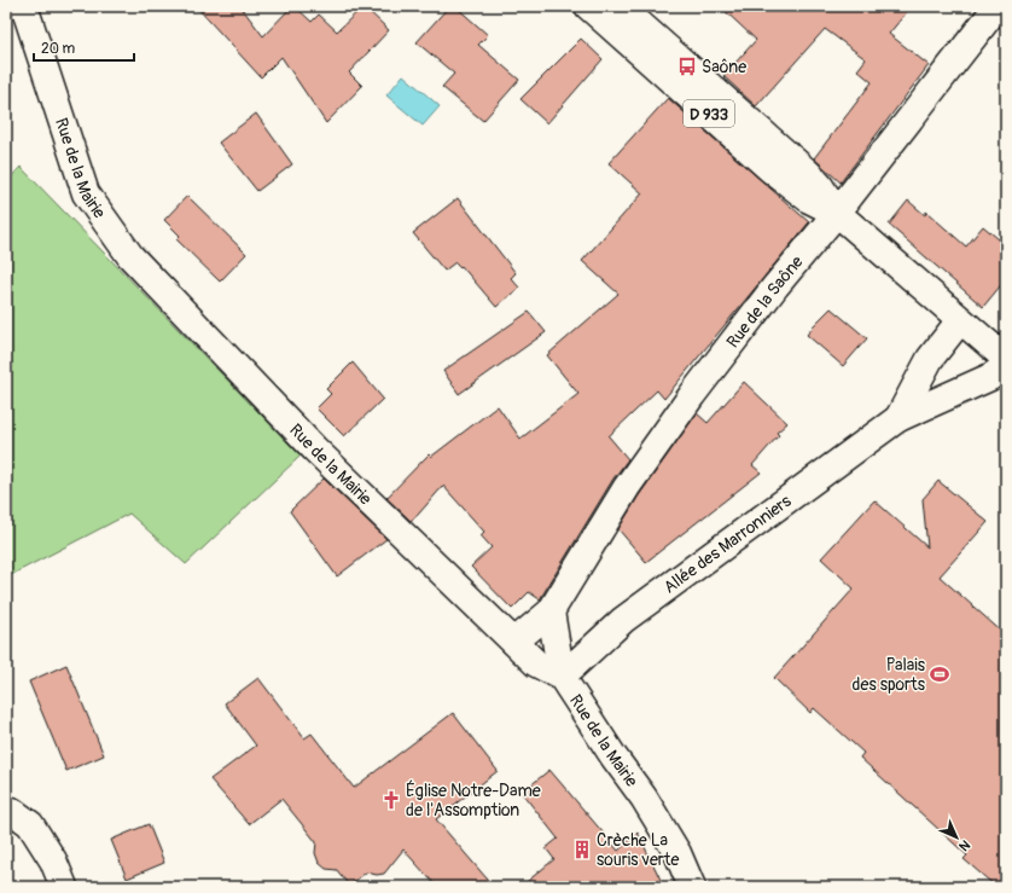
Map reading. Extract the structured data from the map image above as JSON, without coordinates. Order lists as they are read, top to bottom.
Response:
{
  "streets": {
    "street": [
      "D 933",
      "Rue de la Mairie",
      "Rue de la Saône",
      "Allée des Marronniers"
    ]
  },
  "crossings": [
    ["D 933", "Rue de la Saône"],
    ["D 933", "Allée des Marronniers"],
    ["Rue de la Mairie", "Rue de la Saône"],
    ["Rue de la Mairie", "Allée des Marronniers"]
  ],
  "places": {
    "bus stop": ["Saône"],
    "sports": ["Palais des sports"],
    "church": ["Église Notre-Dame de l'Assomption"],
    "building": ["Crèche La souris verte"]
  },
  "scale_bar": "20 m",
  "north": "bottom right"
}
